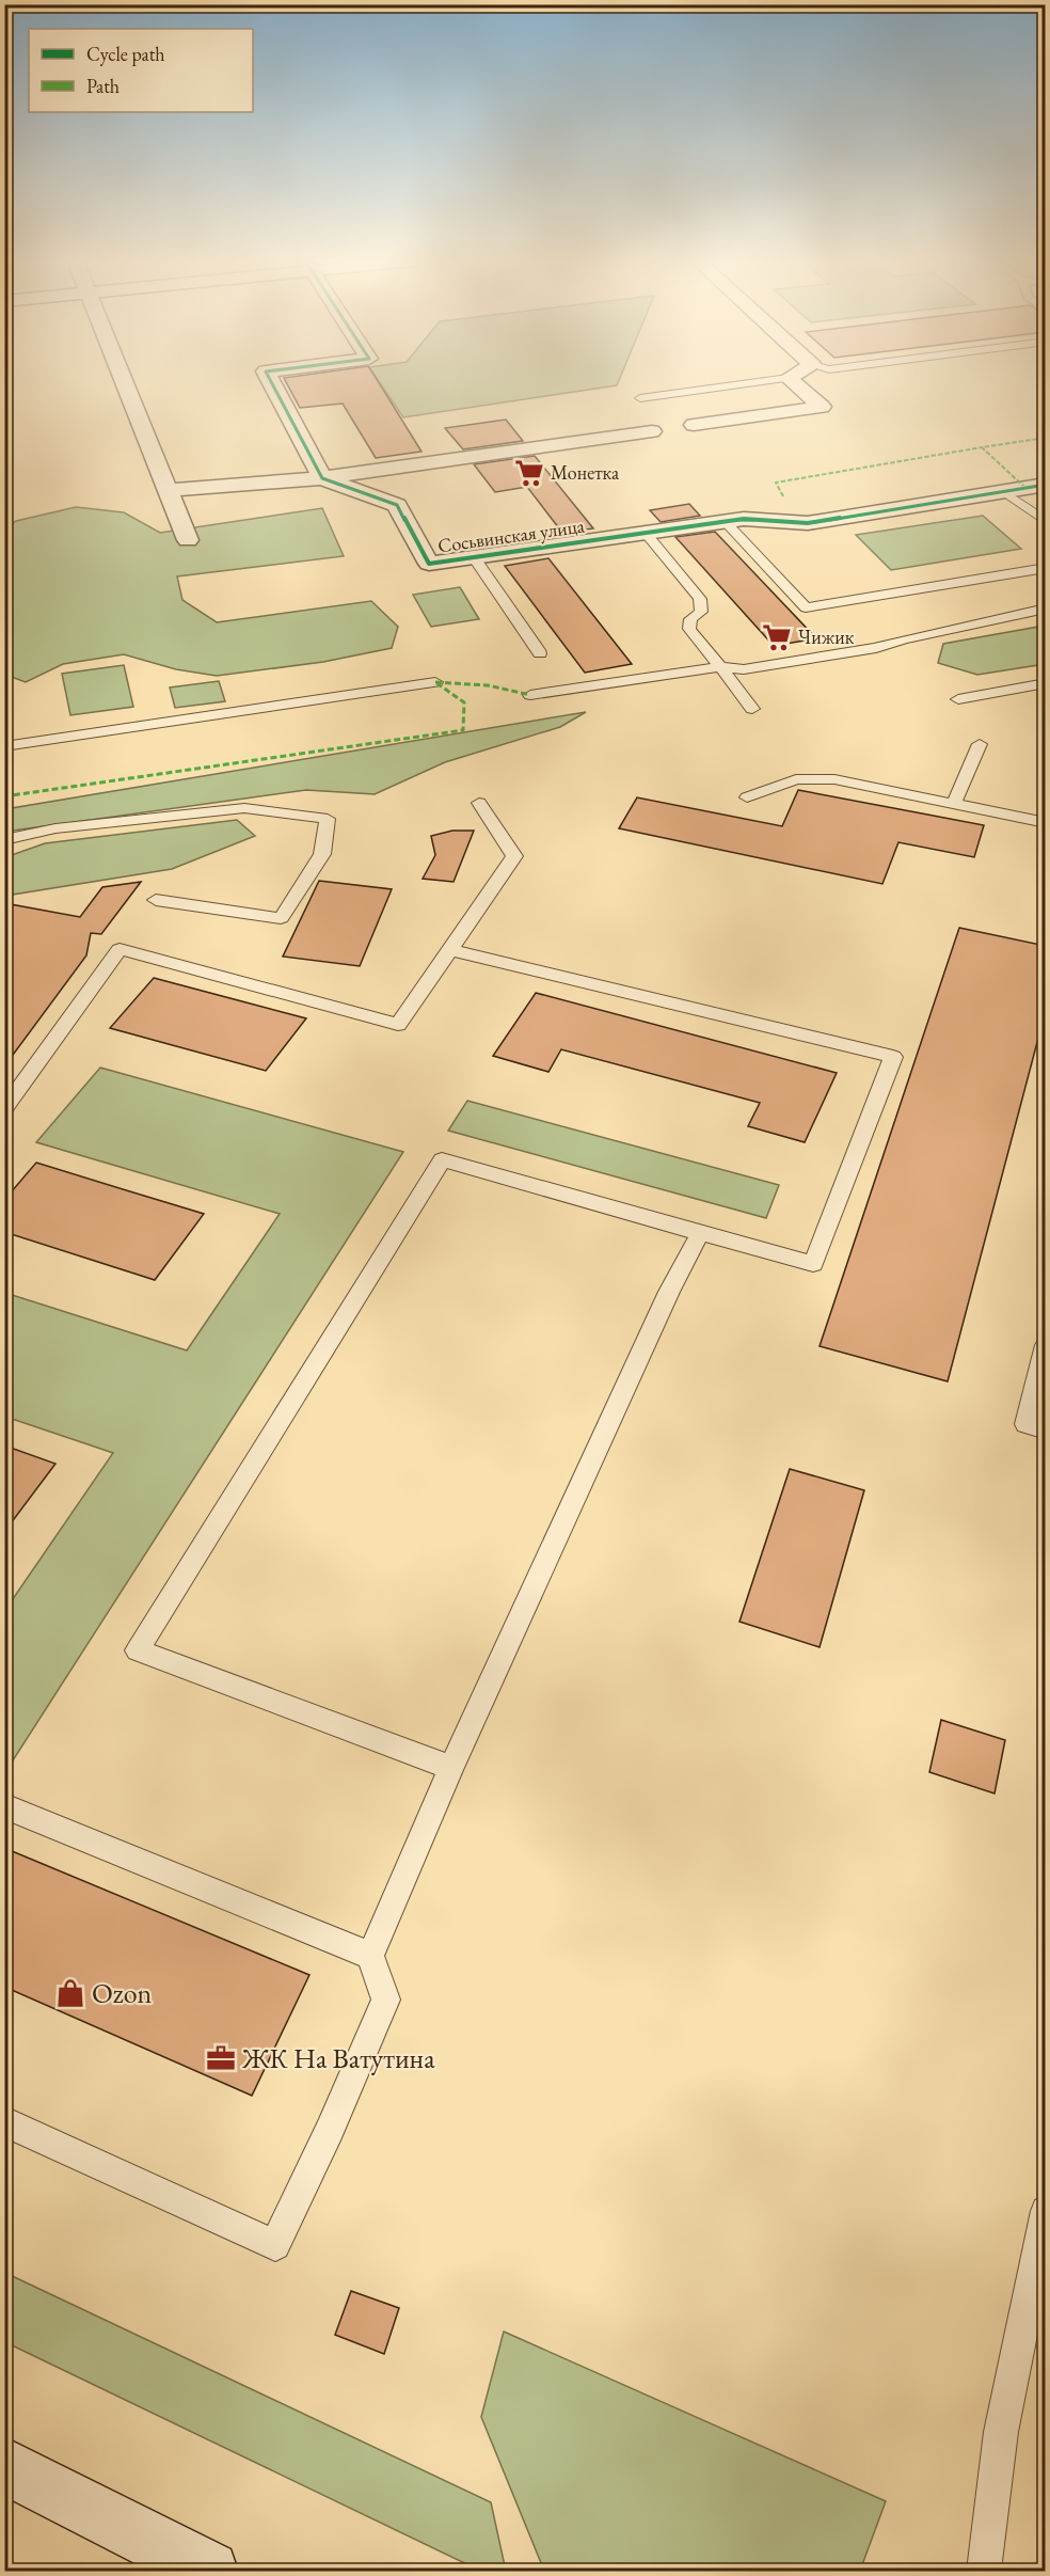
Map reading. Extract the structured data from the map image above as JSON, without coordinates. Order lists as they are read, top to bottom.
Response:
{
  "streets": {
    "street": ["Сосьвинская улица"]
  },
  "places": {
    "supermarket": ["Монетка", "Чижик"],
    "shop": ["Ozon"],
    "office": ["ЖК На Ватутина"]
  },
  "legend": ["Cycle path", "Path"]
}
